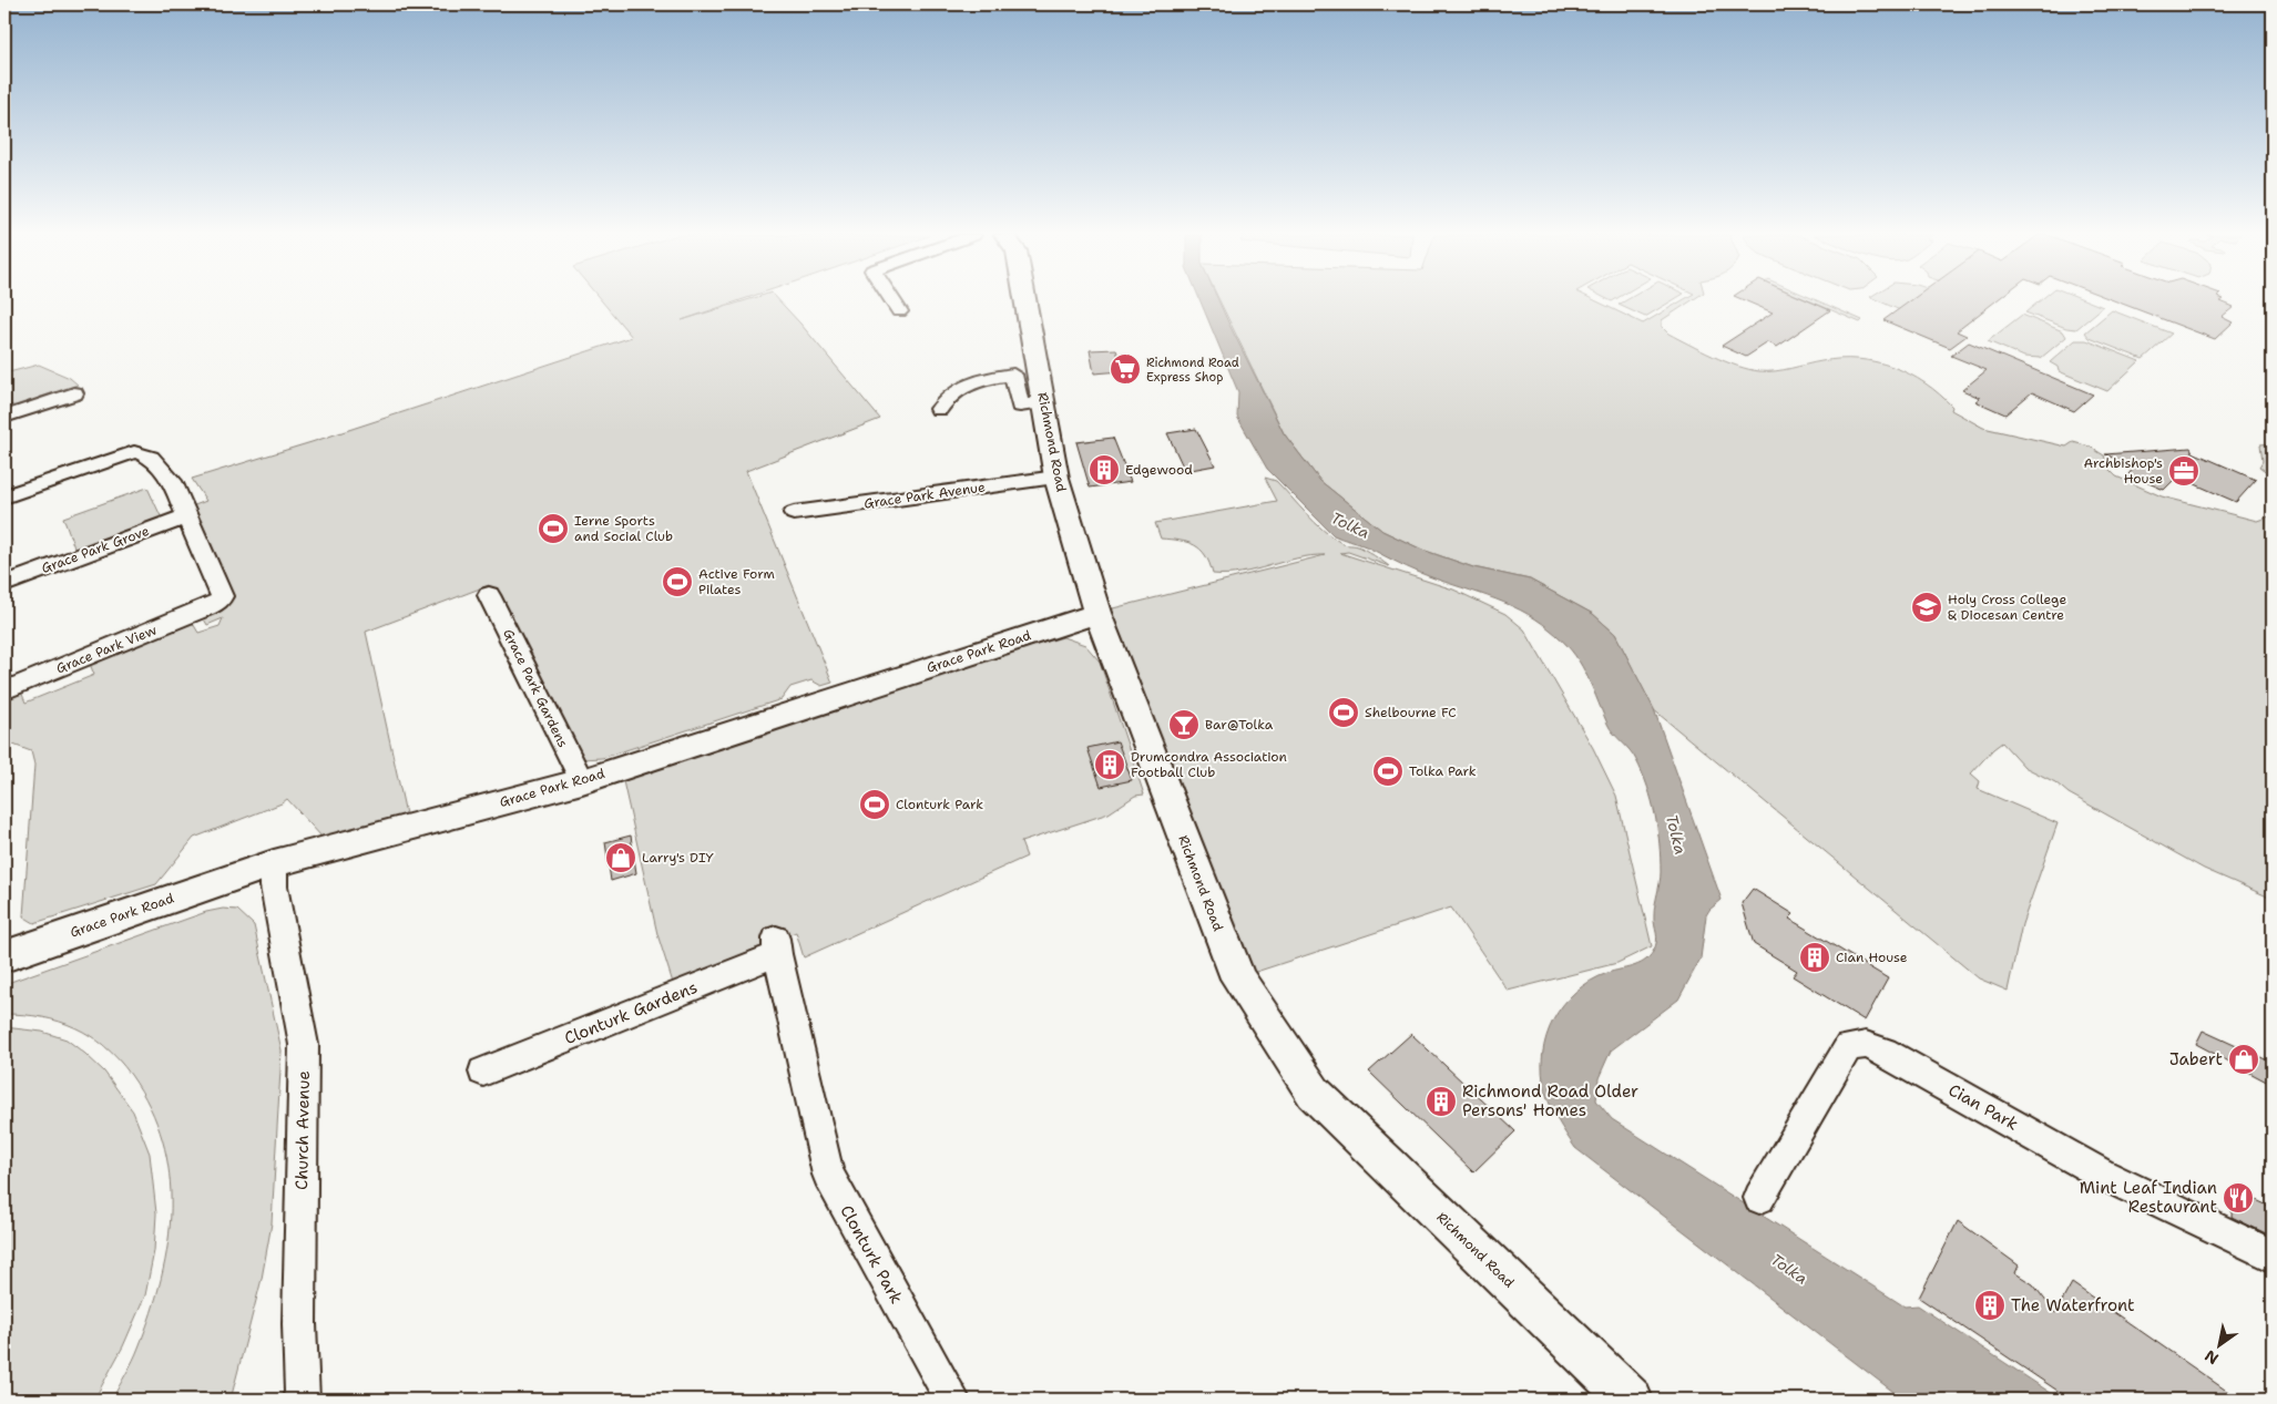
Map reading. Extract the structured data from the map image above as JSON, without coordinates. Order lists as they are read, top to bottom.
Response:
{
  "streets": {
    "street": [
      "Richmond Road",
      "Grace Park Avenue",
      "Grace Park Grove",
      "Grace Park View",
      "Grace Park Road",
      "Grace Park Gardens",
      "Clonturk Gardens",
      "Cian Park",
      "Church Avenue",
      "Clonturk Park"
    ]
  },
  "crossings": [
    ["Richmond Road", "Grace Park Avenue"],
    ["Richmond Road", "Grace Park Road"],
    ["Grace Park Grove", "Grace Park View"],
    ["Grace Park Road", "Grace Park Gardens"],
    ["Grace Park Road", "Church Avenue"],
    ["Clonturk Gardens", "Clonturk Park"]
  ],
  "water": ["Tolka"],
  "places": {
    "supermarket": ["Richmond Road Express Shop"],
    "building": [
      "Edgewood",
      "Drumcondra Association Football Club",
      "Cian House",
      "Richmond Road Older Persons' Homes",
      "The Waterfront"
    ],
    "office": ["Archbishop's House"],
    "sports": [
      "Ierne Sports and Social Club",
      "Active Form Pilates",
      "Shelbourne FC",
      "Tolka Park",
      "Clonturk Park"
    ],
    "school or university": ["Holy Cross College & Diocesan Centre"],
    "bar": ["Bar@Tolka"],
    "shop": ["Larry's DIY", "Jabert"],
    "restaurant": ["Mint Leaf Indian Restaurant"]
  },
  "north": "bottom left"
}
